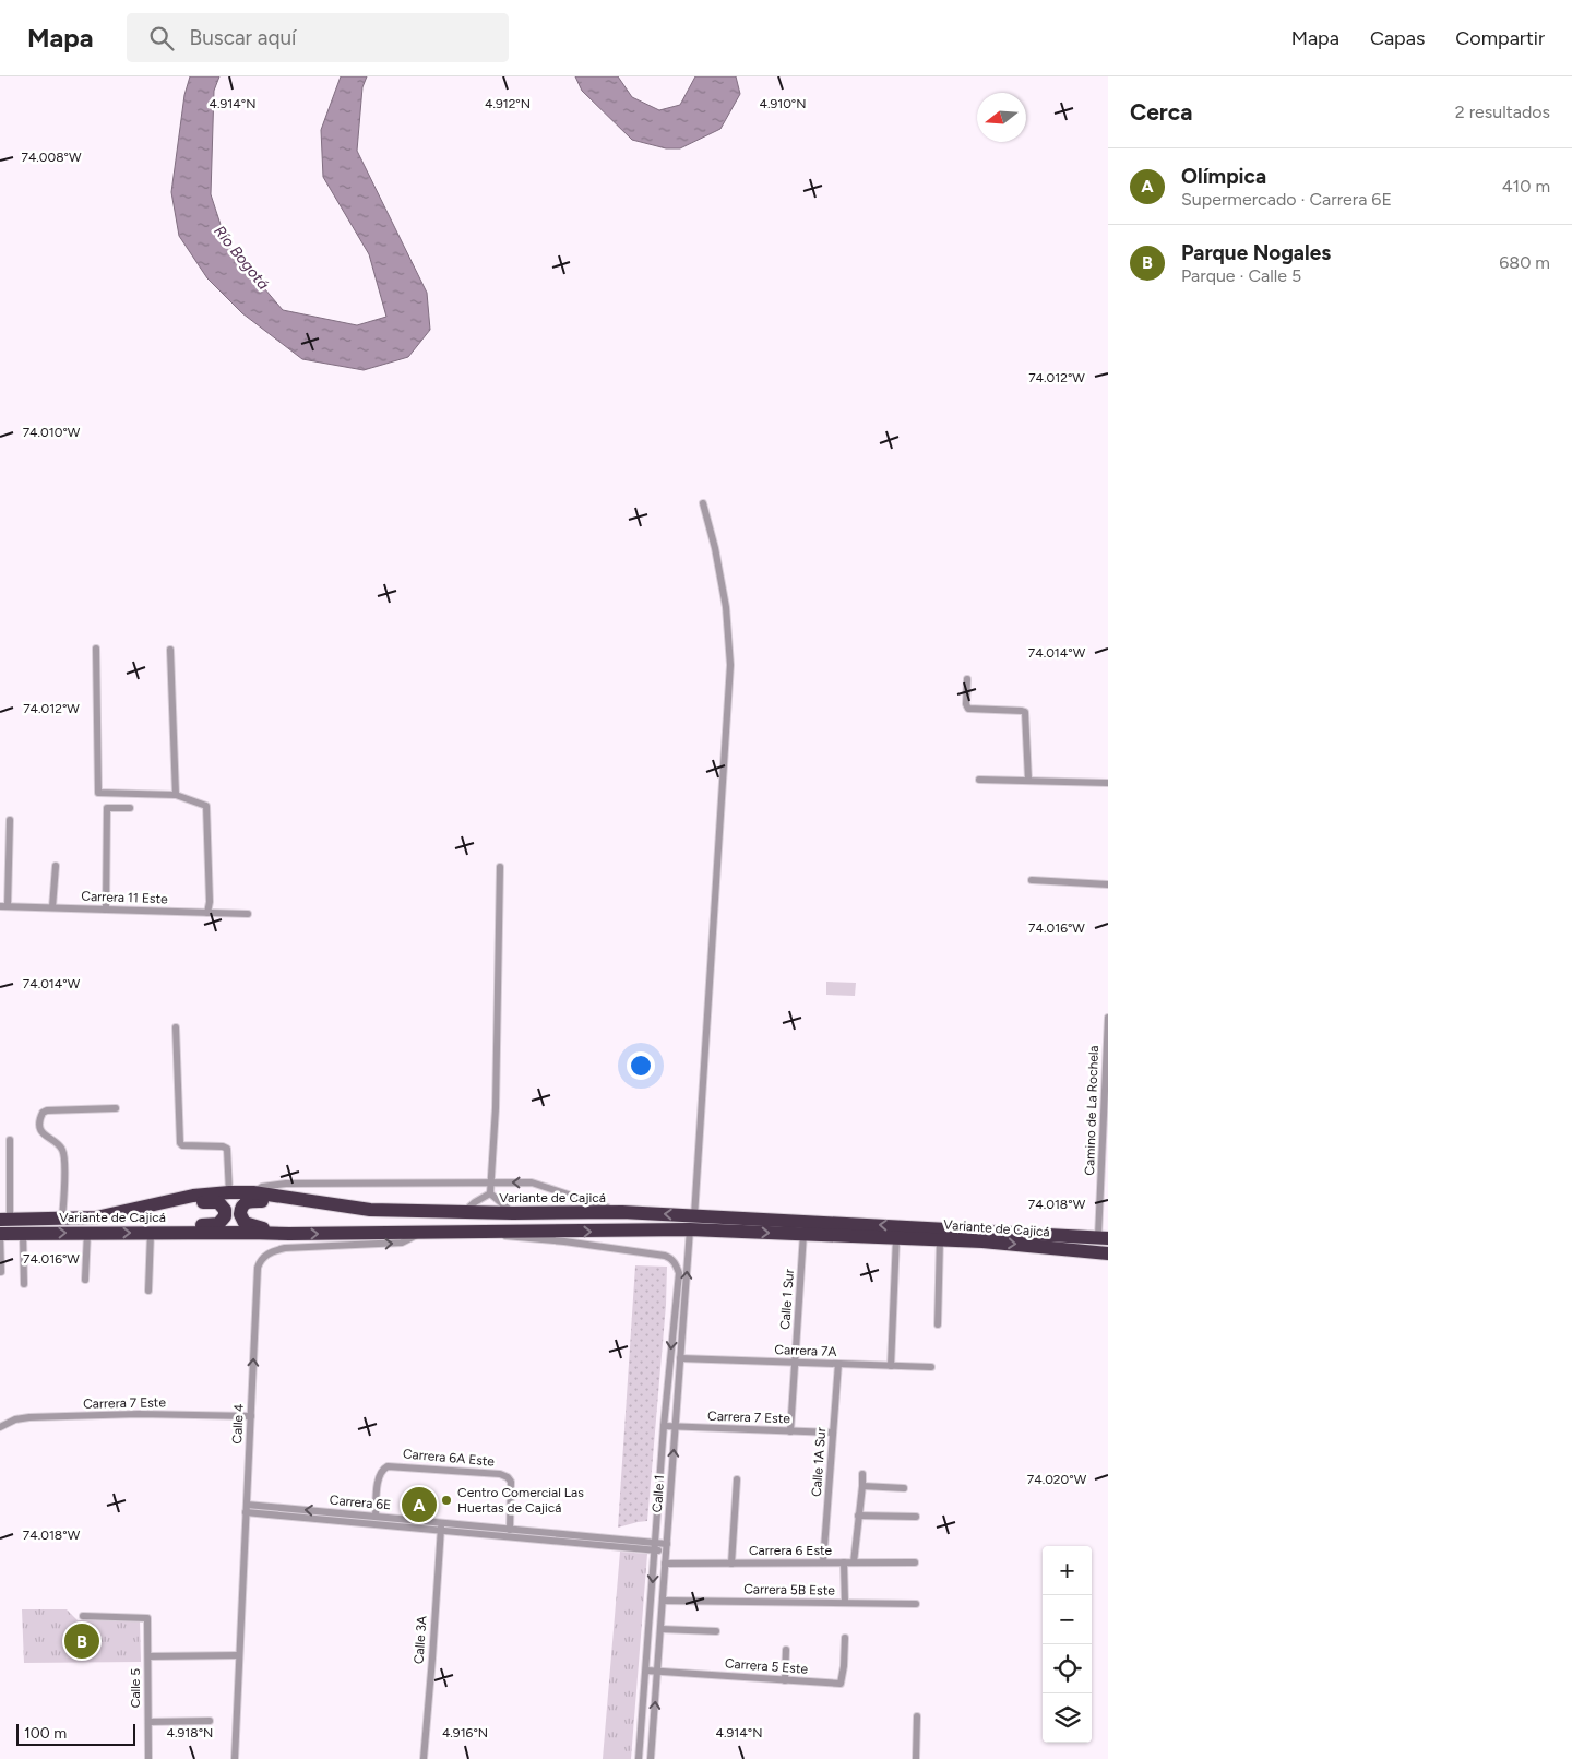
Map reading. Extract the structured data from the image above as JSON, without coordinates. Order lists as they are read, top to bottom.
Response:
{
  "streets": {
    "highway": ["Variante de Cajicá"],
    "street": [
      "Carrera 11 Este",
      "Camino de La Rochela",
      "Calle 1 Sur",
      "Carrera 7A",
      "Carrera 7 Este",
      "Calle 4",
      "Carrera 6A Este",
      "Calle 1A Sur",
      "Calle 1",
      "Carrera 6E",
      "Carrera 6 Este",
      "Carrera 5B Este",
      "Calle 3A",
      "Carrera 5 Este",
      "Calle 5"
    ]
  },
  "crossings": [
    ["Camino de La Rochela", "Variante de Cajicá"],
    ["Variante de Cajicá", "Calle 1 Sur"],
    ["Variante de Cajicá", "Calle 4"],
    ["Variante de Cajicá", "Calle 1"],
    ["Calle 1 Sur", "Carrera 7A"],
    ["Calle 1 Sur", "Carrera 7 Este"],
    ["Carrera 7A", "Calle 1A Sur"],
    ["Carrera 7A", "Calle 1"],
    ["Carrera 7 Este", "Calle 4"],
    ["Carrera 7 Este", "Calle 1A Sur"],
    ["Carrera 7 Este", "Calle 1"],
    ["Calle 4", "Carrera 6E"],
    ["Carrera 6A Este", "Carrera 6E"],
    ["Calle 1A Sur", "Carrera 6 Este"],
    ["Calle 1", "Carrera 6E"],
    ["Calle 1", "Carrera 6 Este"],
    ["Calle 1", "Carrera 5B Este"],
    ["Calle 1", "Carrera 5 Este"],
    ["Carrera 6E", "Calle 3A"]
  ],
  "water": ["Río Bogotá"],
  "places": ["Centro Comercial Las Huertas de Cajicá"],
  "scale_bar": "100 m",
  "north": "left",
  "page": {
    "header": "Mapa",
    "search": "Buscar aquí",
    "nav": ["Mapa", "Capas", "Compartir"],
    "heading": ["Cerca", "2 resultados"],
    "list": [
      {
        "mark": "A",
        "name": "Olímpica",
        "note": "Supermercado · Carrera 6E",
        "value": "410 m"
      },
      {
        "mark": "B",
        "name": "Parque Nogales",
        "note": "Parque · Calle 5",
        "value": "680 m"
      }
    ],
    "pins": ["A", "B"],
    "map_buttons": ["+", "−"],
    "scale": "100 m"
  },
  "coordinates": [
    "4.914°N",
    "4.912°N",
    "4.910°N",
    "74.008°W",
    "74.012°W",
    "74.010°W",
    "74.014°W",
    "74.016°W",
    "74.018°W",
    "74.020°W",
    "4.918°N",
    "4.916°N"
  ]
}
